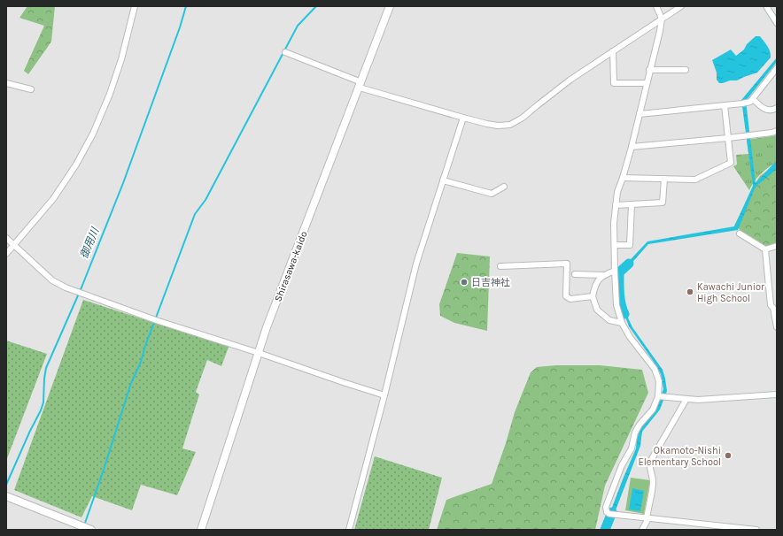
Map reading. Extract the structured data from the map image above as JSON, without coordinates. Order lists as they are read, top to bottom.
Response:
{
  "streets": {
    "main road": ["Shirasawa-kaido"]
  },
  "water": ["御用川"],
  "places": ["日吉神社", "Kawachi Junior High School", "Okamoto-Nishi Elementary School"]
}
